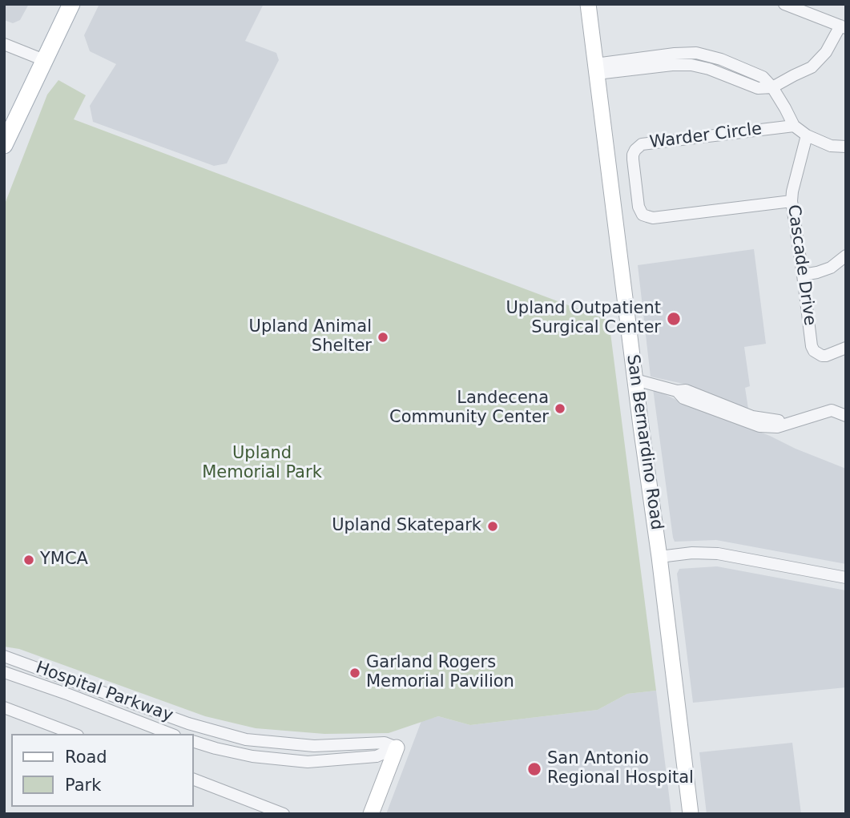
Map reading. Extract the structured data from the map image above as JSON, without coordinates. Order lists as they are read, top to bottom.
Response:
{
  "streets": {
    "street": [
      "Warder Circle",
      "Cascade Drive",
      "San Bernardino Road",
      "Hospital Parkway"
    ]
  },
  "crossings": [
    ["Warder Circle", "Cascade Drive"]
  ],
  "parks": ["Upland Memorial Park"],
  "places": [
    "Upland Outpatient Surgical Center",
    "Upland Animal Shelter",
    "Landecena Community Center",
    "Upland Skatepark",
    "YMCA",
    "Garland Rogers Memorial Pavilion",
    "San Antonio Regional Hospital"
  ],
  "legend": ["Road", "Park"]
}
